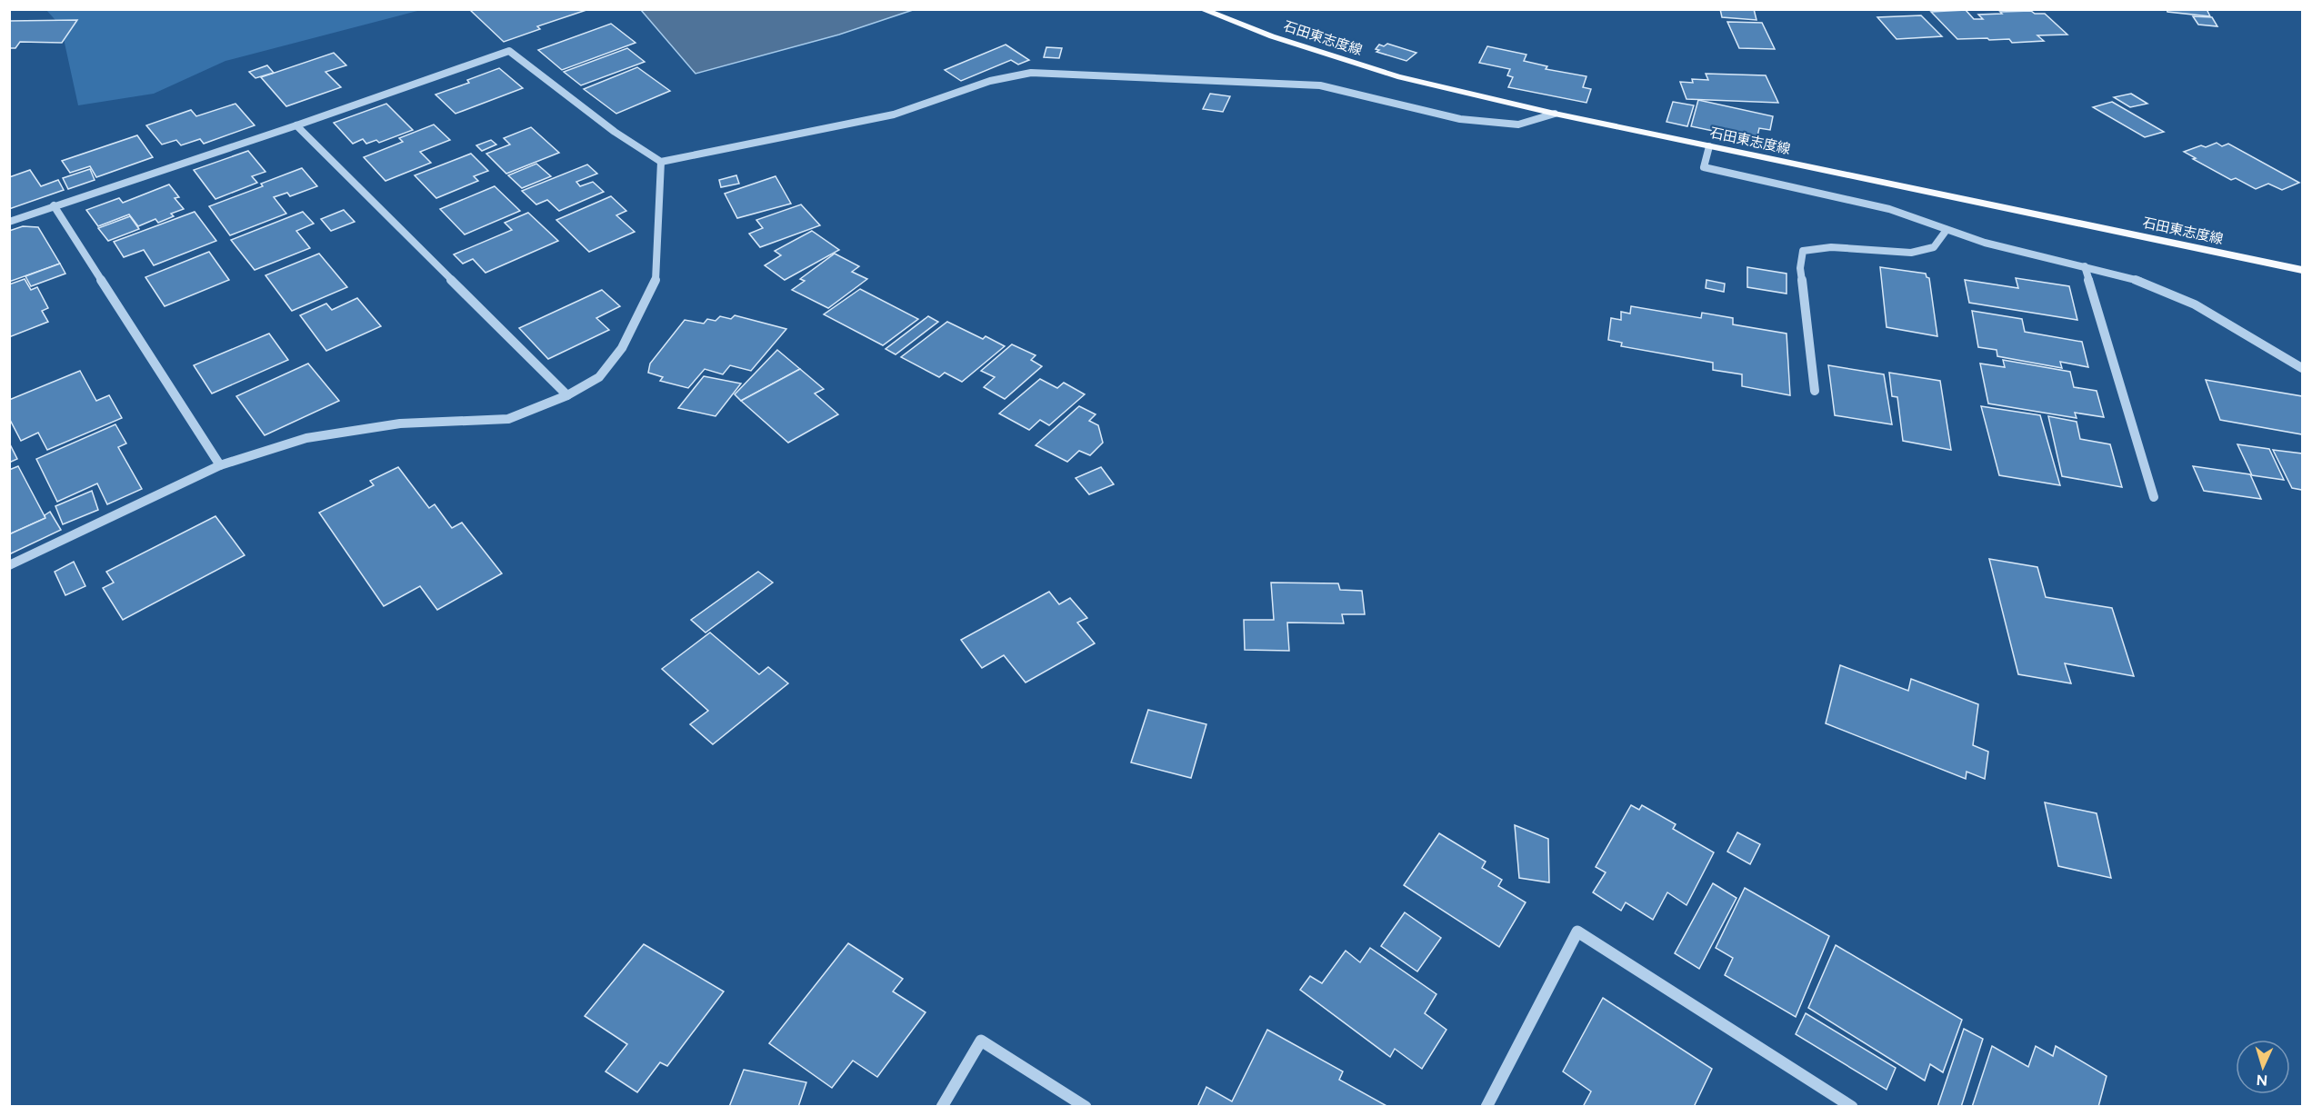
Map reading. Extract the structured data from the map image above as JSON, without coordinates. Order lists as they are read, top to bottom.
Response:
{
  "streets": {
    "main road": ["石田東志度線"]
  },
  "north": "bottom"
}
